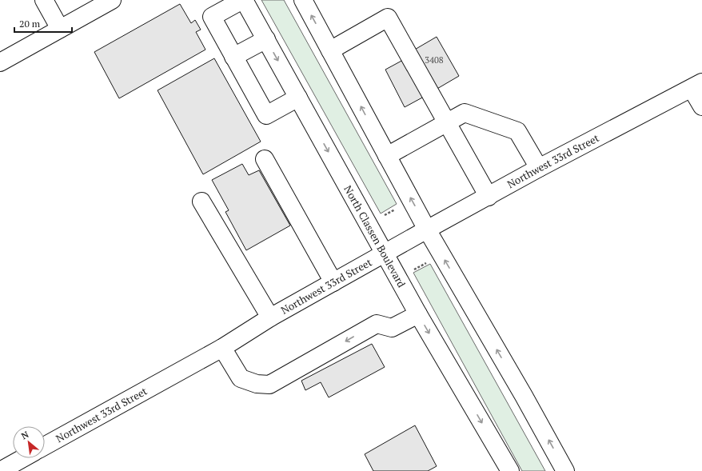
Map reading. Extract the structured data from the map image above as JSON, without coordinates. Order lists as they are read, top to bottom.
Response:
{
  "streets": {
    "main road": ["Northwest 33rd Street", "North Classen Boulevard"]
  },
  "crossings": [
    ["Northwest 33rd Street", "North Classen Boulevard"]
  ],
  "house_numbers": ["3408"],
  "scale_bar": "20 m",
  "north": "top left"
}
